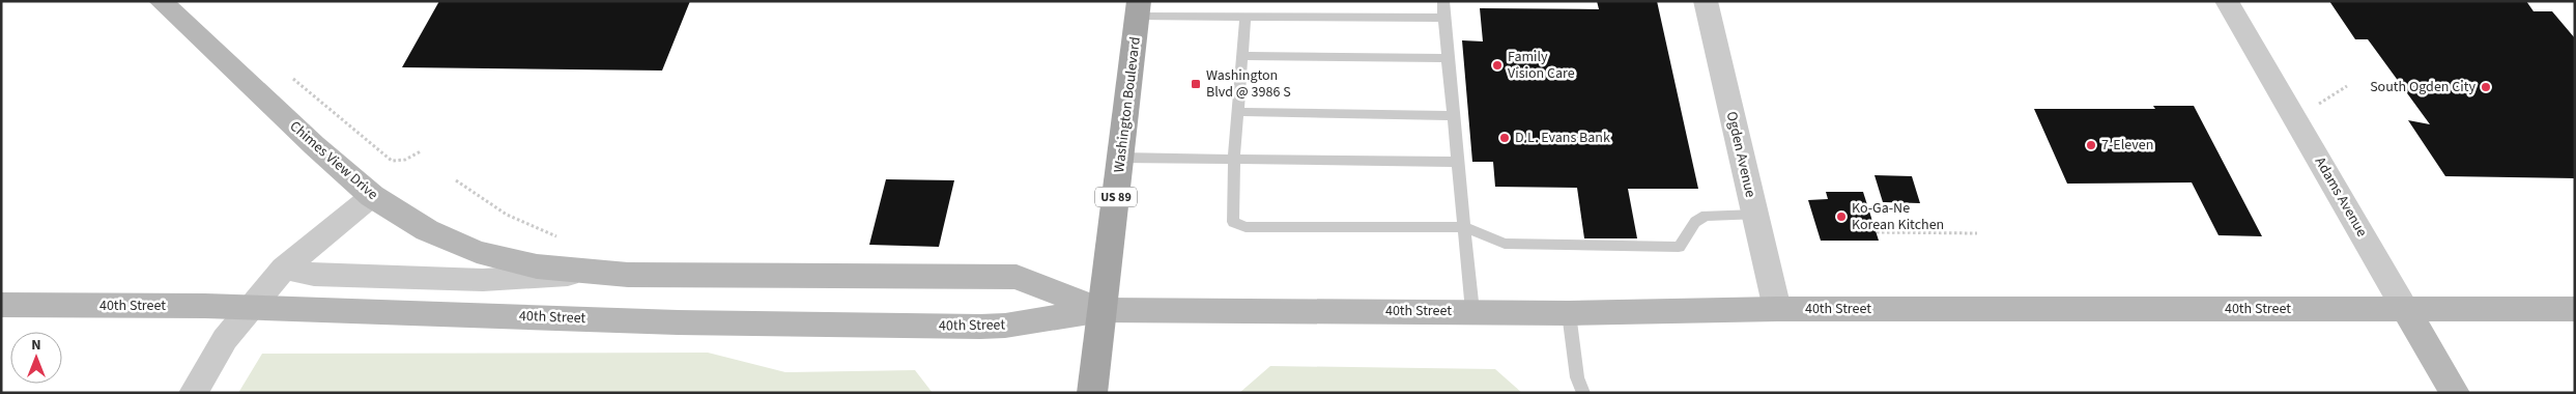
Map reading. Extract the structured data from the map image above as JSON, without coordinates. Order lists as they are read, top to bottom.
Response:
{
  "streets": {
    "main road": [
      "Washington Boulevard",
      "Chimes View Drive",
      "US 89",
      "Adams Avenue",
      "40th Street"
    ],
    "street": ["Ogden Avenue"]
  },
  "crossings": [
    ["Washington Boulevard", "40th Street"],
    ["Ogden Avenue", "40th Street"],
    ["Chimes View Drive", "40th Street"],
    ["Adams Avenue", "40th Street"]
  ],
  "places": {
    "other": [
      "Family Vision Care",
      "South Ogden City",
      "D.L. Evans Bank",
      "7-Eleven",
      "Ko-Ga-Ne Korean Kitchen"
    ],
    "transit": ["Washington Blvd @ 3986 S"]
  },
  "north": "top"
}
